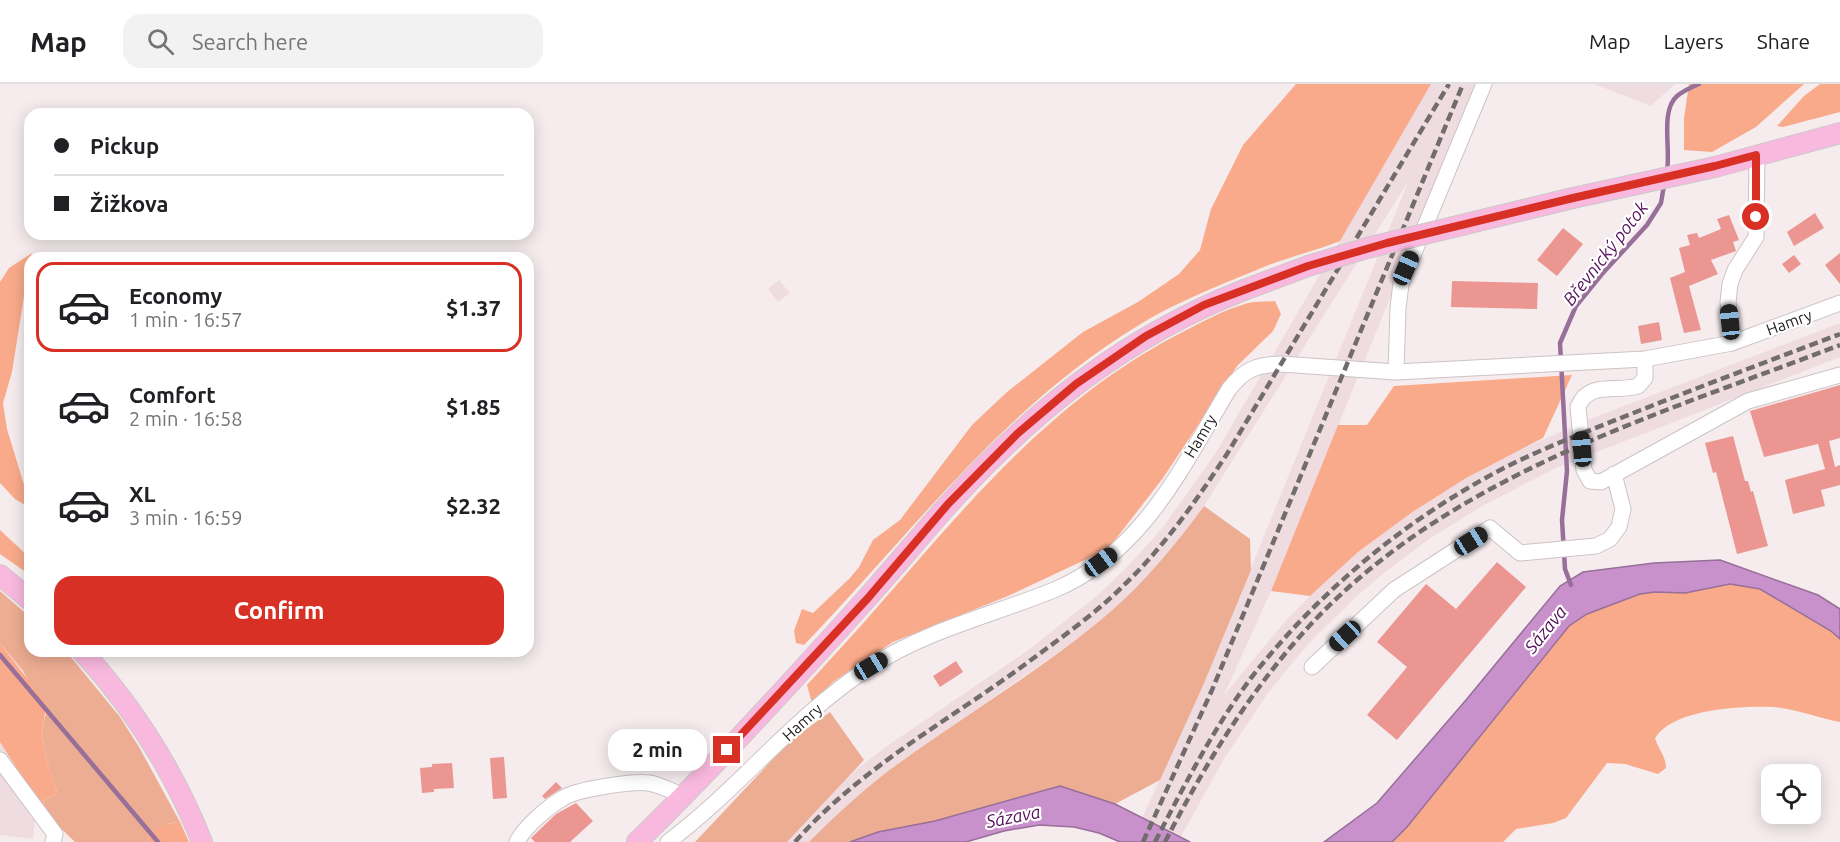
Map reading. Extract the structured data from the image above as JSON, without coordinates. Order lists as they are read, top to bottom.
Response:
{
  "streets": {
    "street": ["Hamry"]
  },
  "water": ["Břevnický potok", "Sázava"],
  "page": {
    "header": "Map",
    "search": "Search here",
    "nav": ["Map", "Layers", "Share"],
    "banner": ["Pickup", "Žižkova"],
    "list": [
      {
        "name": "Economy",
        "note": "1 min · 16:57",
        "value": "$1.37"
      },
      {
        "name": "Comfort",
        "note": "2 min · 16:58",
        "value": "$1.85"
      },
      {
        "name": "XL",
        "note": "3 min · 16:59",
        "value": "$2.32"
      }
    ],
    "buttons": "Confirm",
    "bubble": "2 min"
  }
}
